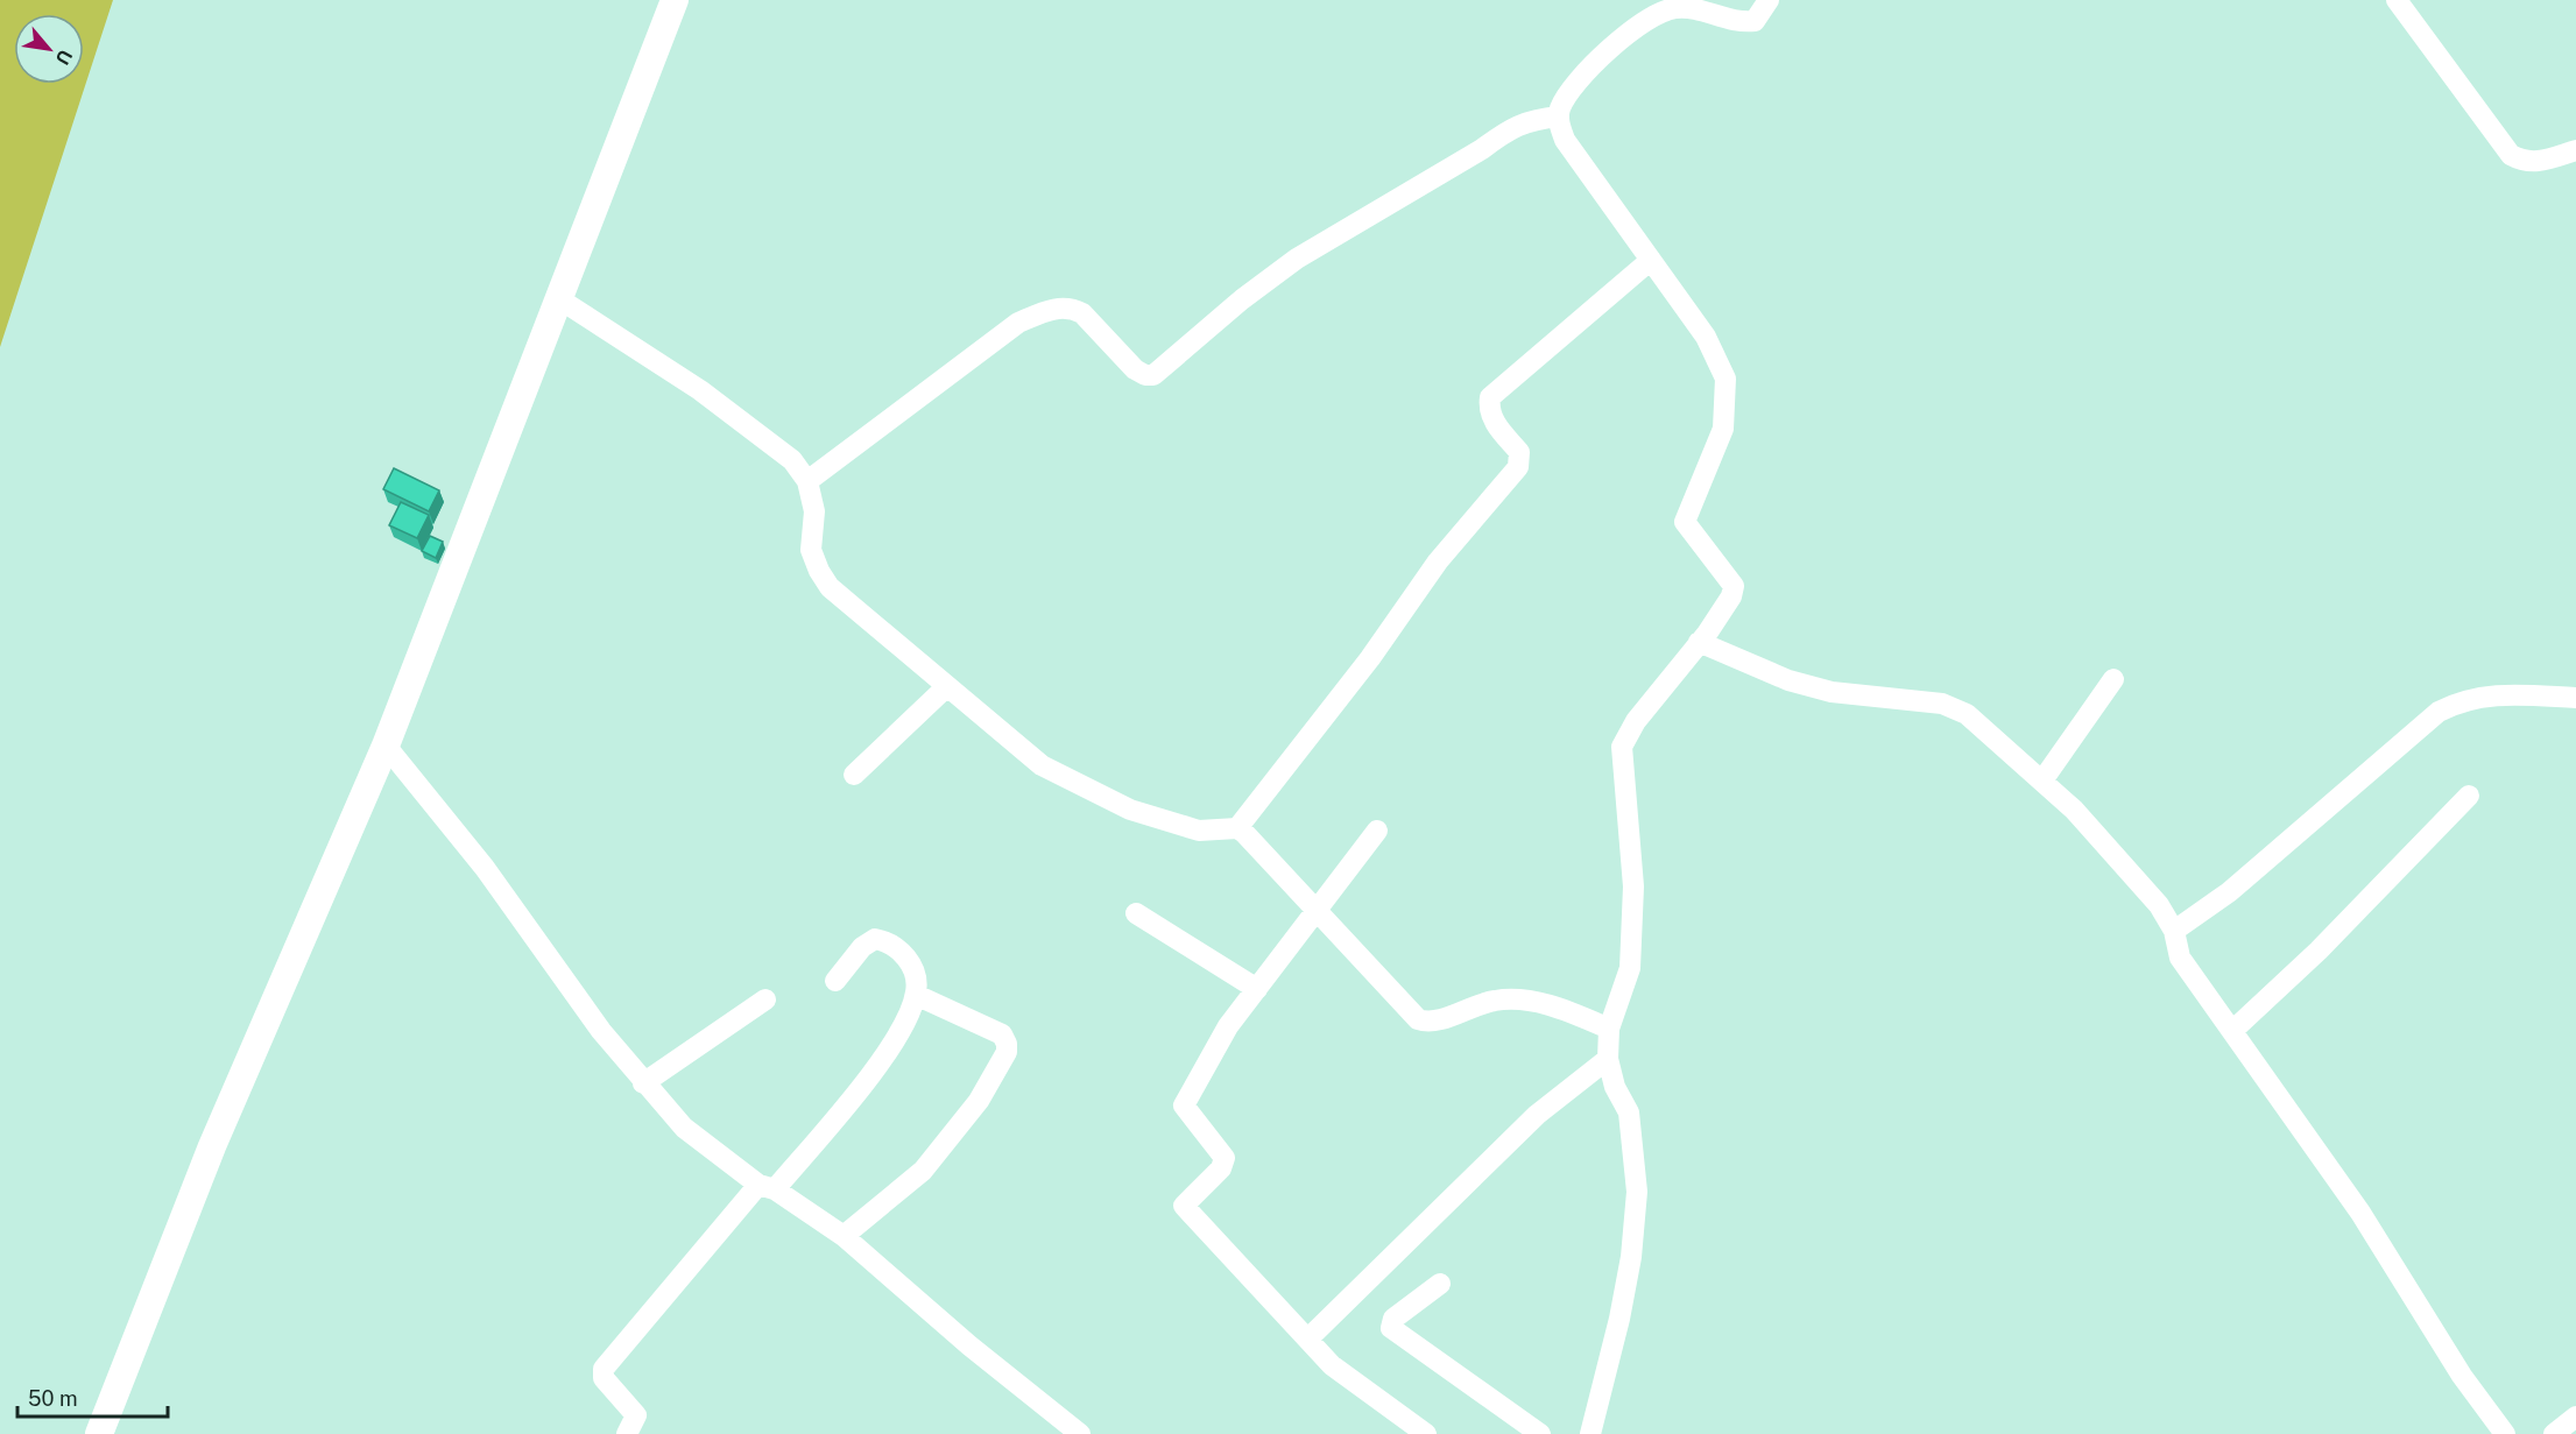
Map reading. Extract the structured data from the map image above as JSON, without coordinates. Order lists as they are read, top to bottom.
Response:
{
  "scale_bar": "50 m",
  "north": "bottom right"
}
